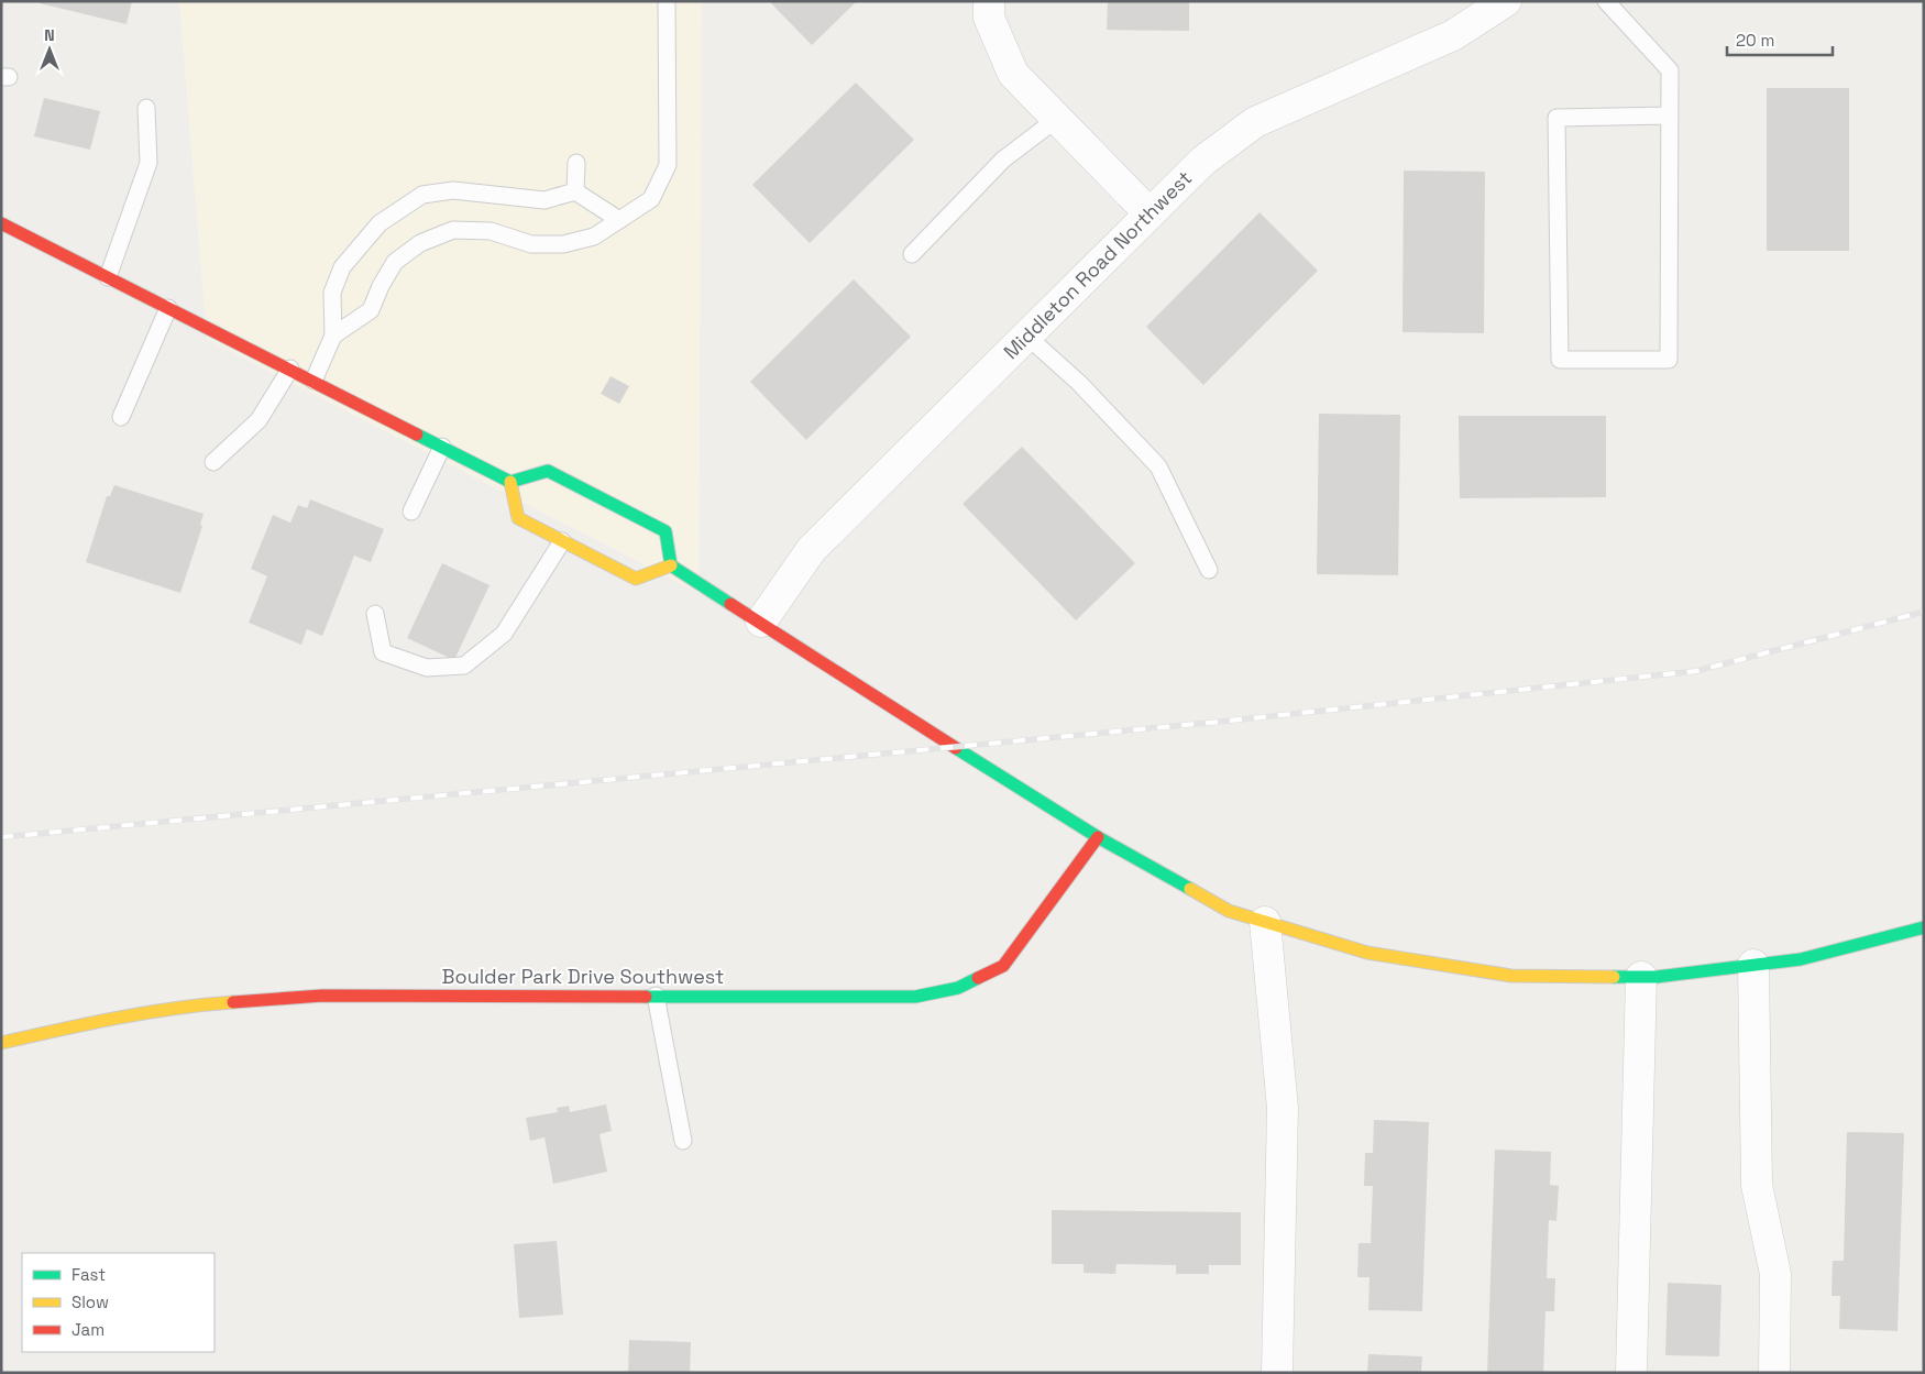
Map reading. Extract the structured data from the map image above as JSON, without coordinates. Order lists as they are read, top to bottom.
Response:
{
  "streets": {
    "main road": ["Boulder Park Drive Southwest"],
    "street": ["Middleton Road Northwest"]
  },
  "legend": ["Fast", "Slow", "Jam"],
  "scale_bar": "20 m",
  "north": "top"
}
